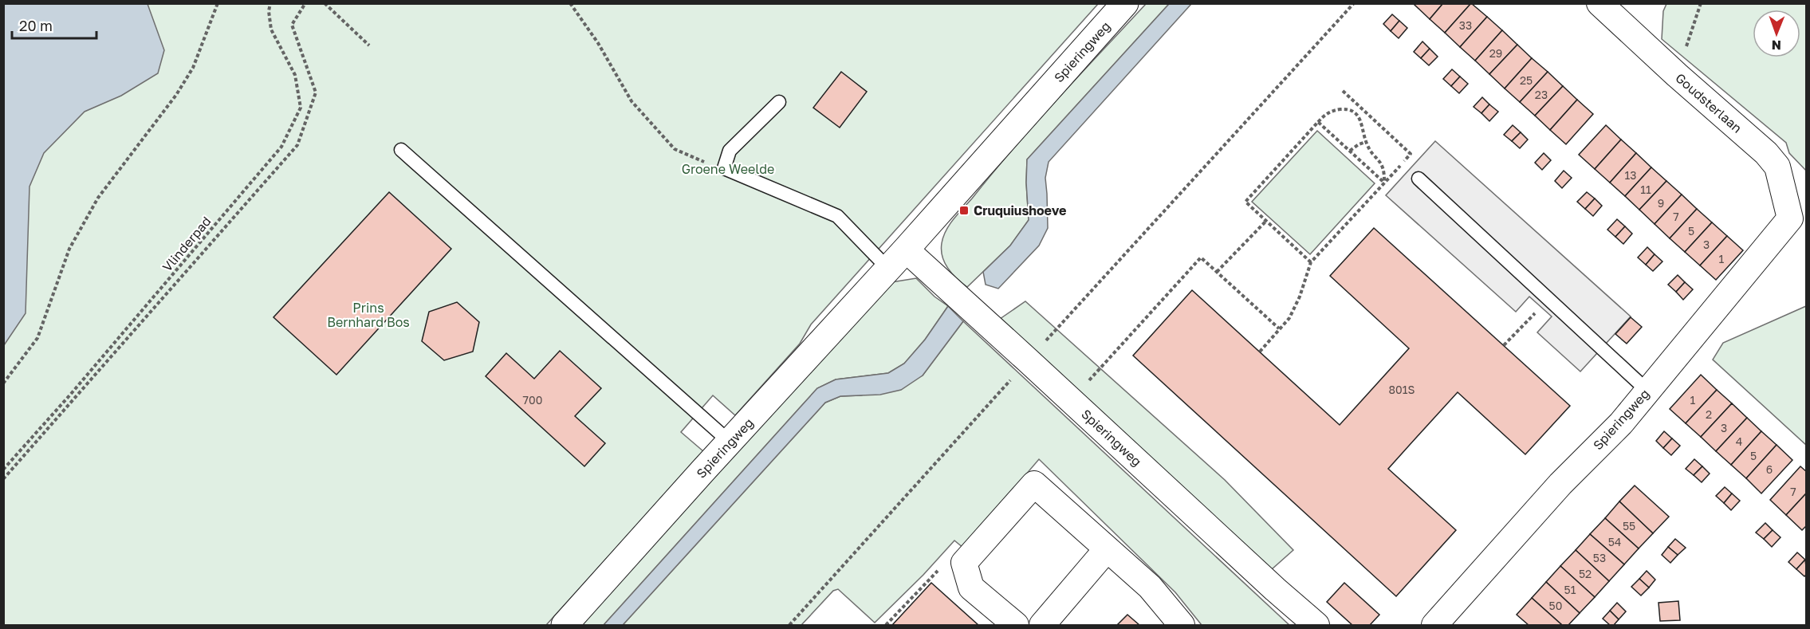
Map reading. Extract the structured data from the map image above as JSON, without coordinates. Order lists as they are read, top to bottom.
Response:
{
  "streets": {
    "street": ["Spieringweg", "Goudsterlaan"],
    "path": ["Vlinderpad"]
  },
  "crossings": [
    ["Spieringweg", "Goudsterlaan"]
  ],
  "parks": ["Groene Weelde", "Prins Bernhard Bos"],
  "places": {
    "transit": ["Cruquiushoeve"]
  },
  "house_numbers": [
    "33",
    "29",
    "25",
    "23",
    "13",
    "11",
    "9",
    "7",
    "5",
    "3",
    "1",
    "801S",
    "700",
    "1",
    "2",
    "3",
    "4",
    "5",
    "6",
    "7",
    "55",
    "54",
    "53",
    "52",
    "51",
    "50"
  ],
  "scale_bar": "20 m",
  "north": "bottom"
}
